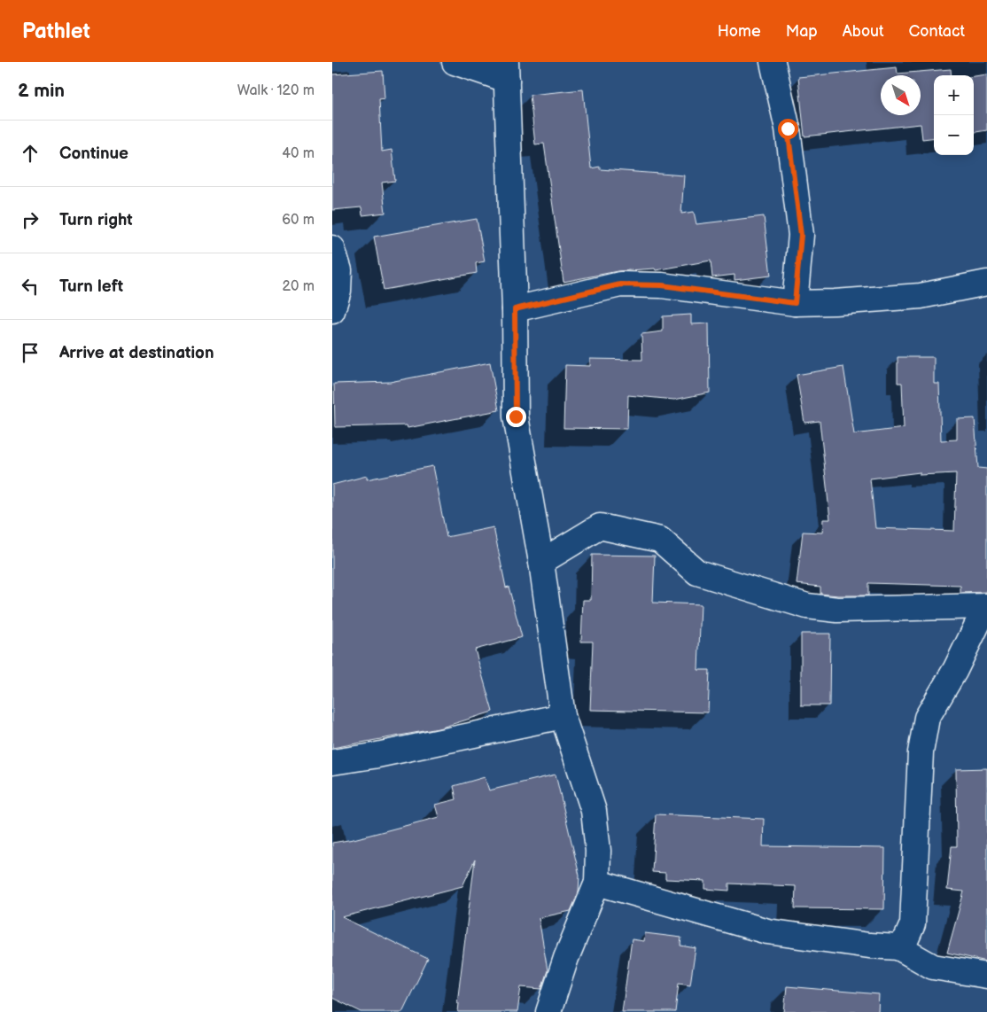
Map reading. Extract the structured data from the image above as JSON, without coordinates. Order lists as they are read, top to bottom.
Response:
{
  "north": "bottom right",
  "page": {
    "header": "Pathlet",
    "nav": [
      "Home",
      "Map",
      "About",
      "Contact"
    ],
    "heading": ["2 min", "Walk · 120 m"],
    "map_buttons": ["+", "−"],
    "list": [
      ["Continue", "40 m"],
      ["Turn right", "60 m"],
      ["Turn left", "20 m"],
      "Arrive at destination"
    ]
  }
}
